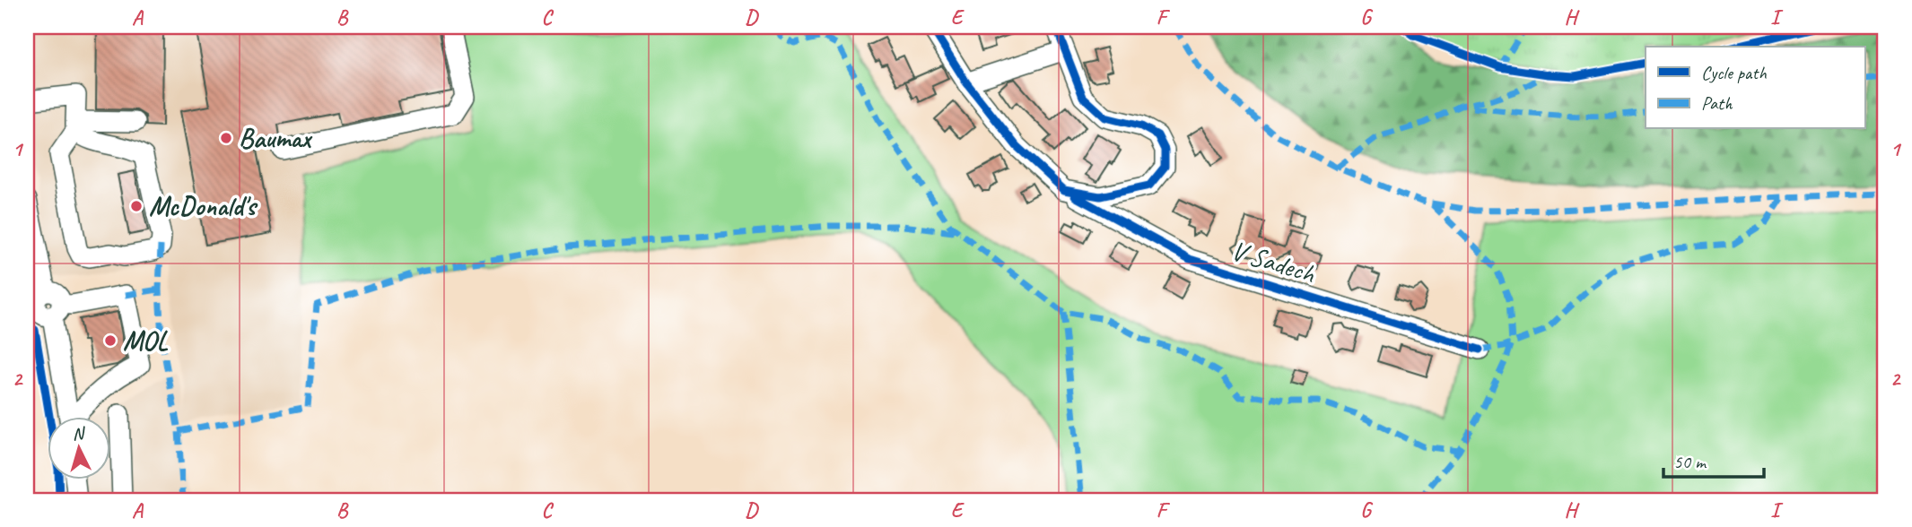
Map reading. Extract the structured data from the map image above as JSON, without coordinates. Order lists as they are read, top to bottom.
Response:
{
  "streets": {
    "street": ["V Sadech"]
  },
  "places": ["Baumax", "McDonald's", "MOL"],
  "legend": ["Cycle path", "Path"],
  "scale_bar": "50 m",
  "north": "top",
  "grid": {
    "columns": [
      "A",
      "B",
      "C",
      "D",
      "E",
      "F",
      "G",
      "H",
      "I"
    ],
    "rows": ["1", "2"]
  }
}
